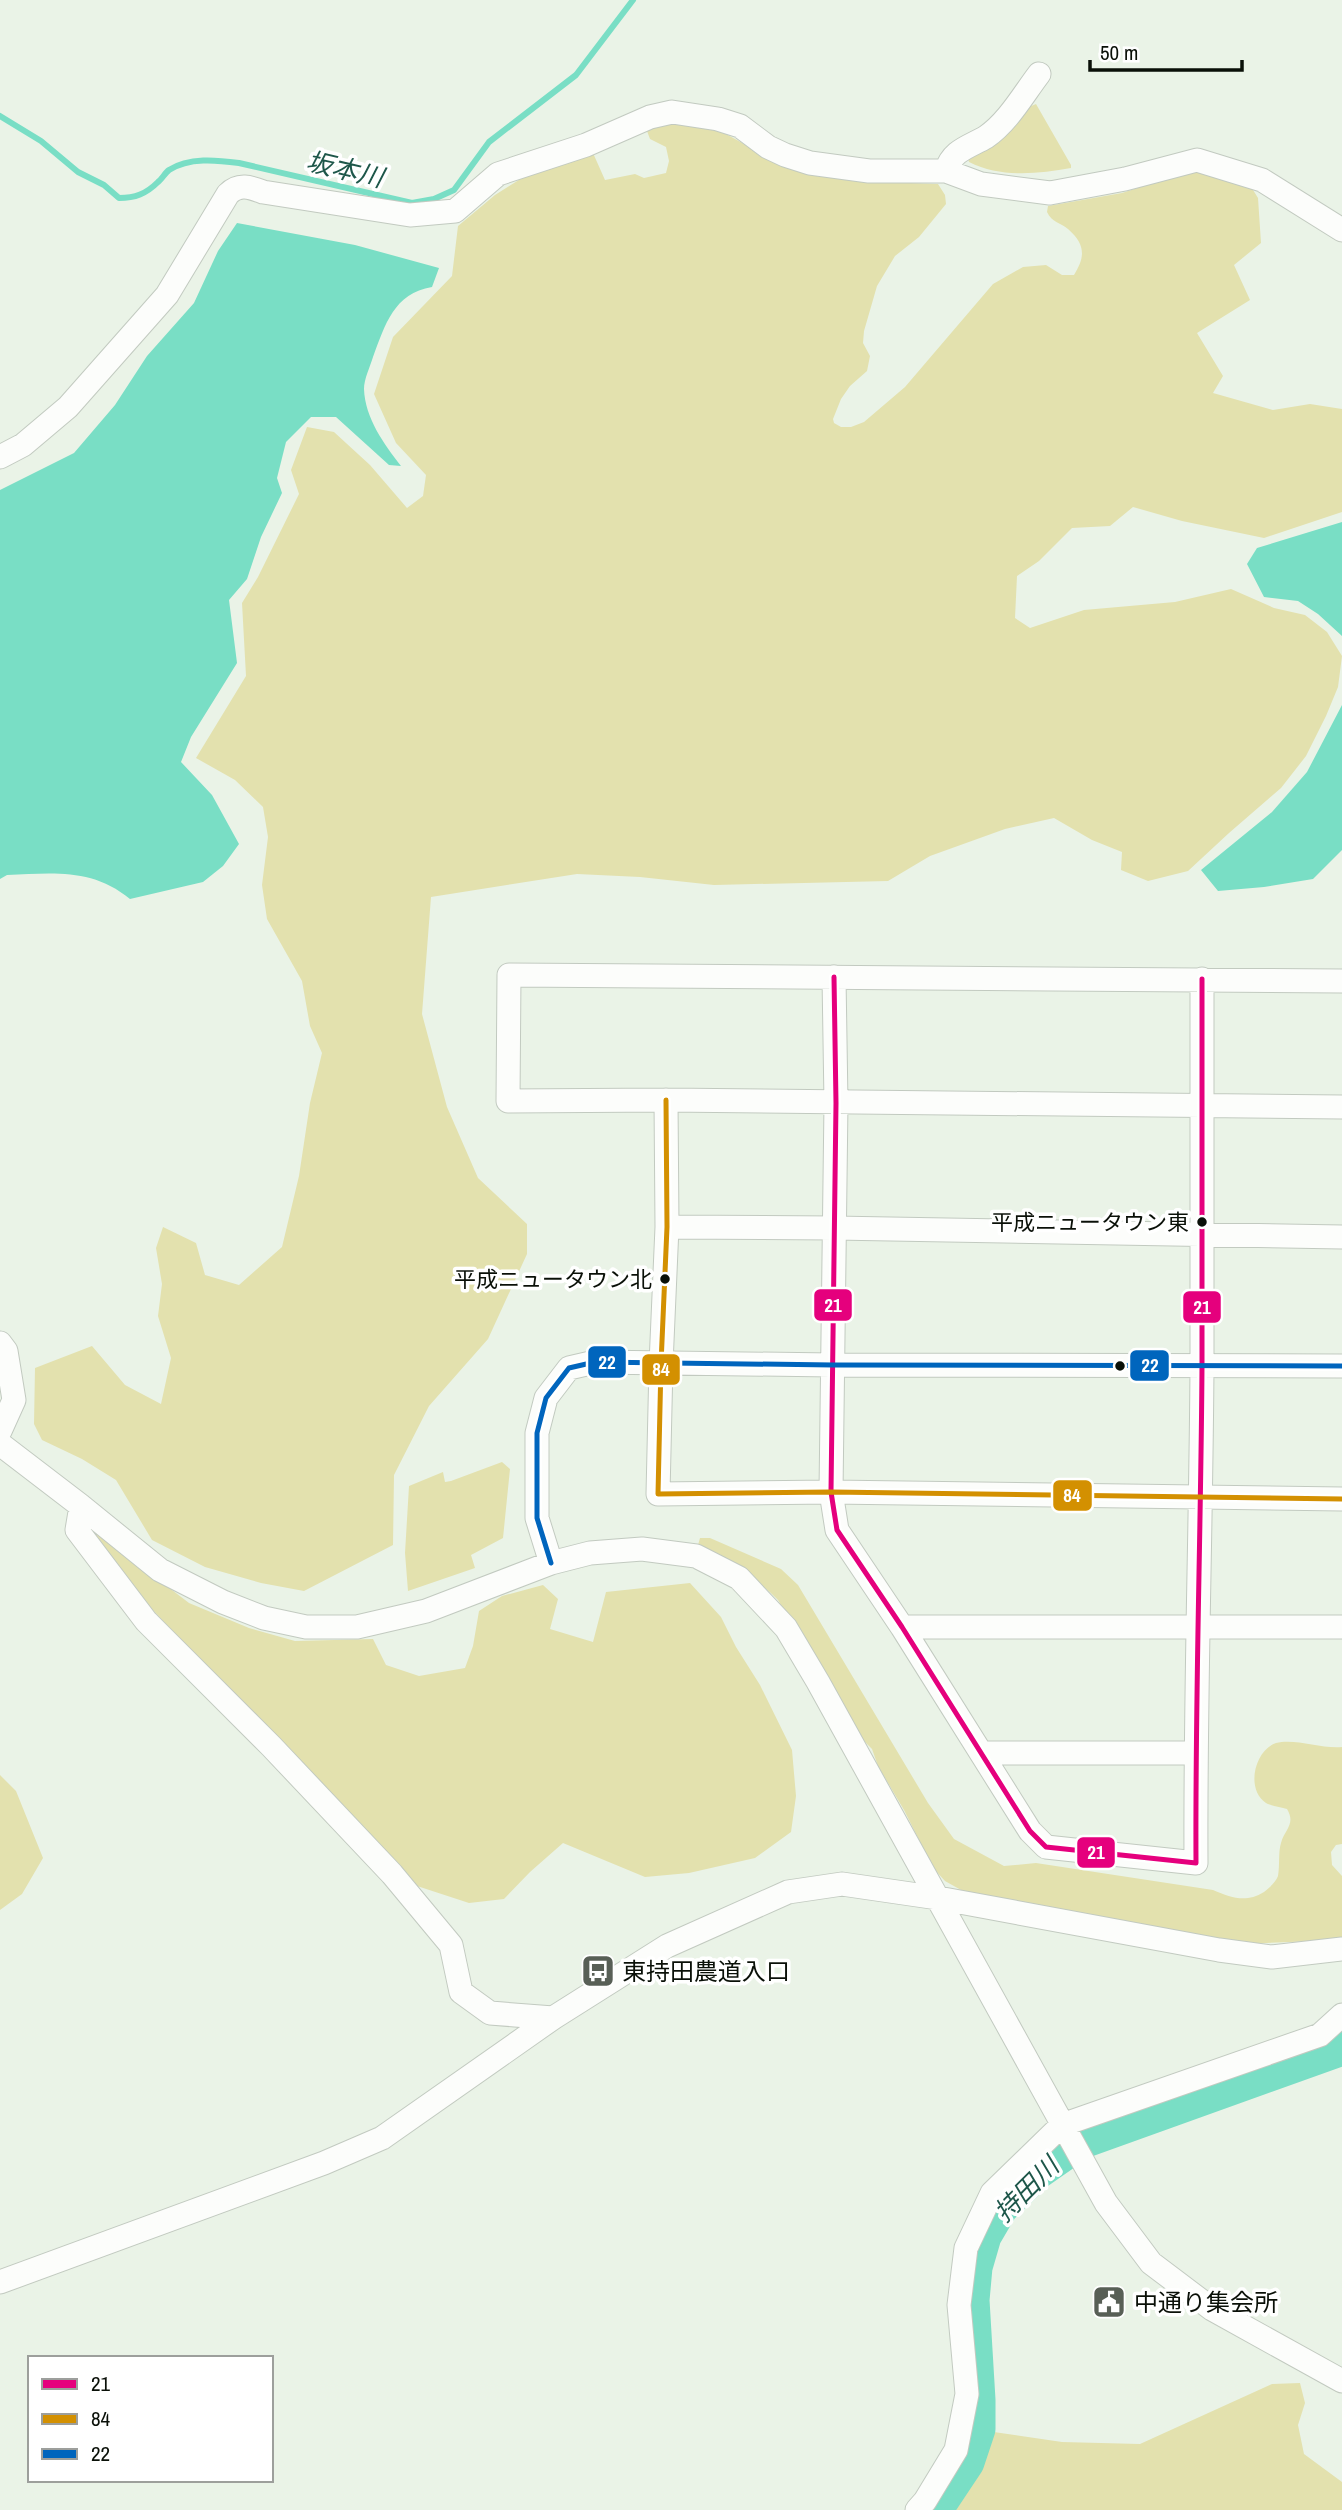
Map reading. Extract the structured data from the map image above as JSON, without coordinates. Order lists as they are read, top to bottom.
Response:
{
  "water": ["坂本川", "持田川"],
  "places": {
    "other": ["平成ニュータウン東", "平成ニュータウン北"],
    "bus stop": ["東持田農道入口"],
    "public building": ["中通り集会所"]
  },
  "lines": ["transit line 21", "transit line 84", "transit line 22"],
  "legend": ["21", "84", "22"],
  "scale_bar": "50 m"
}
